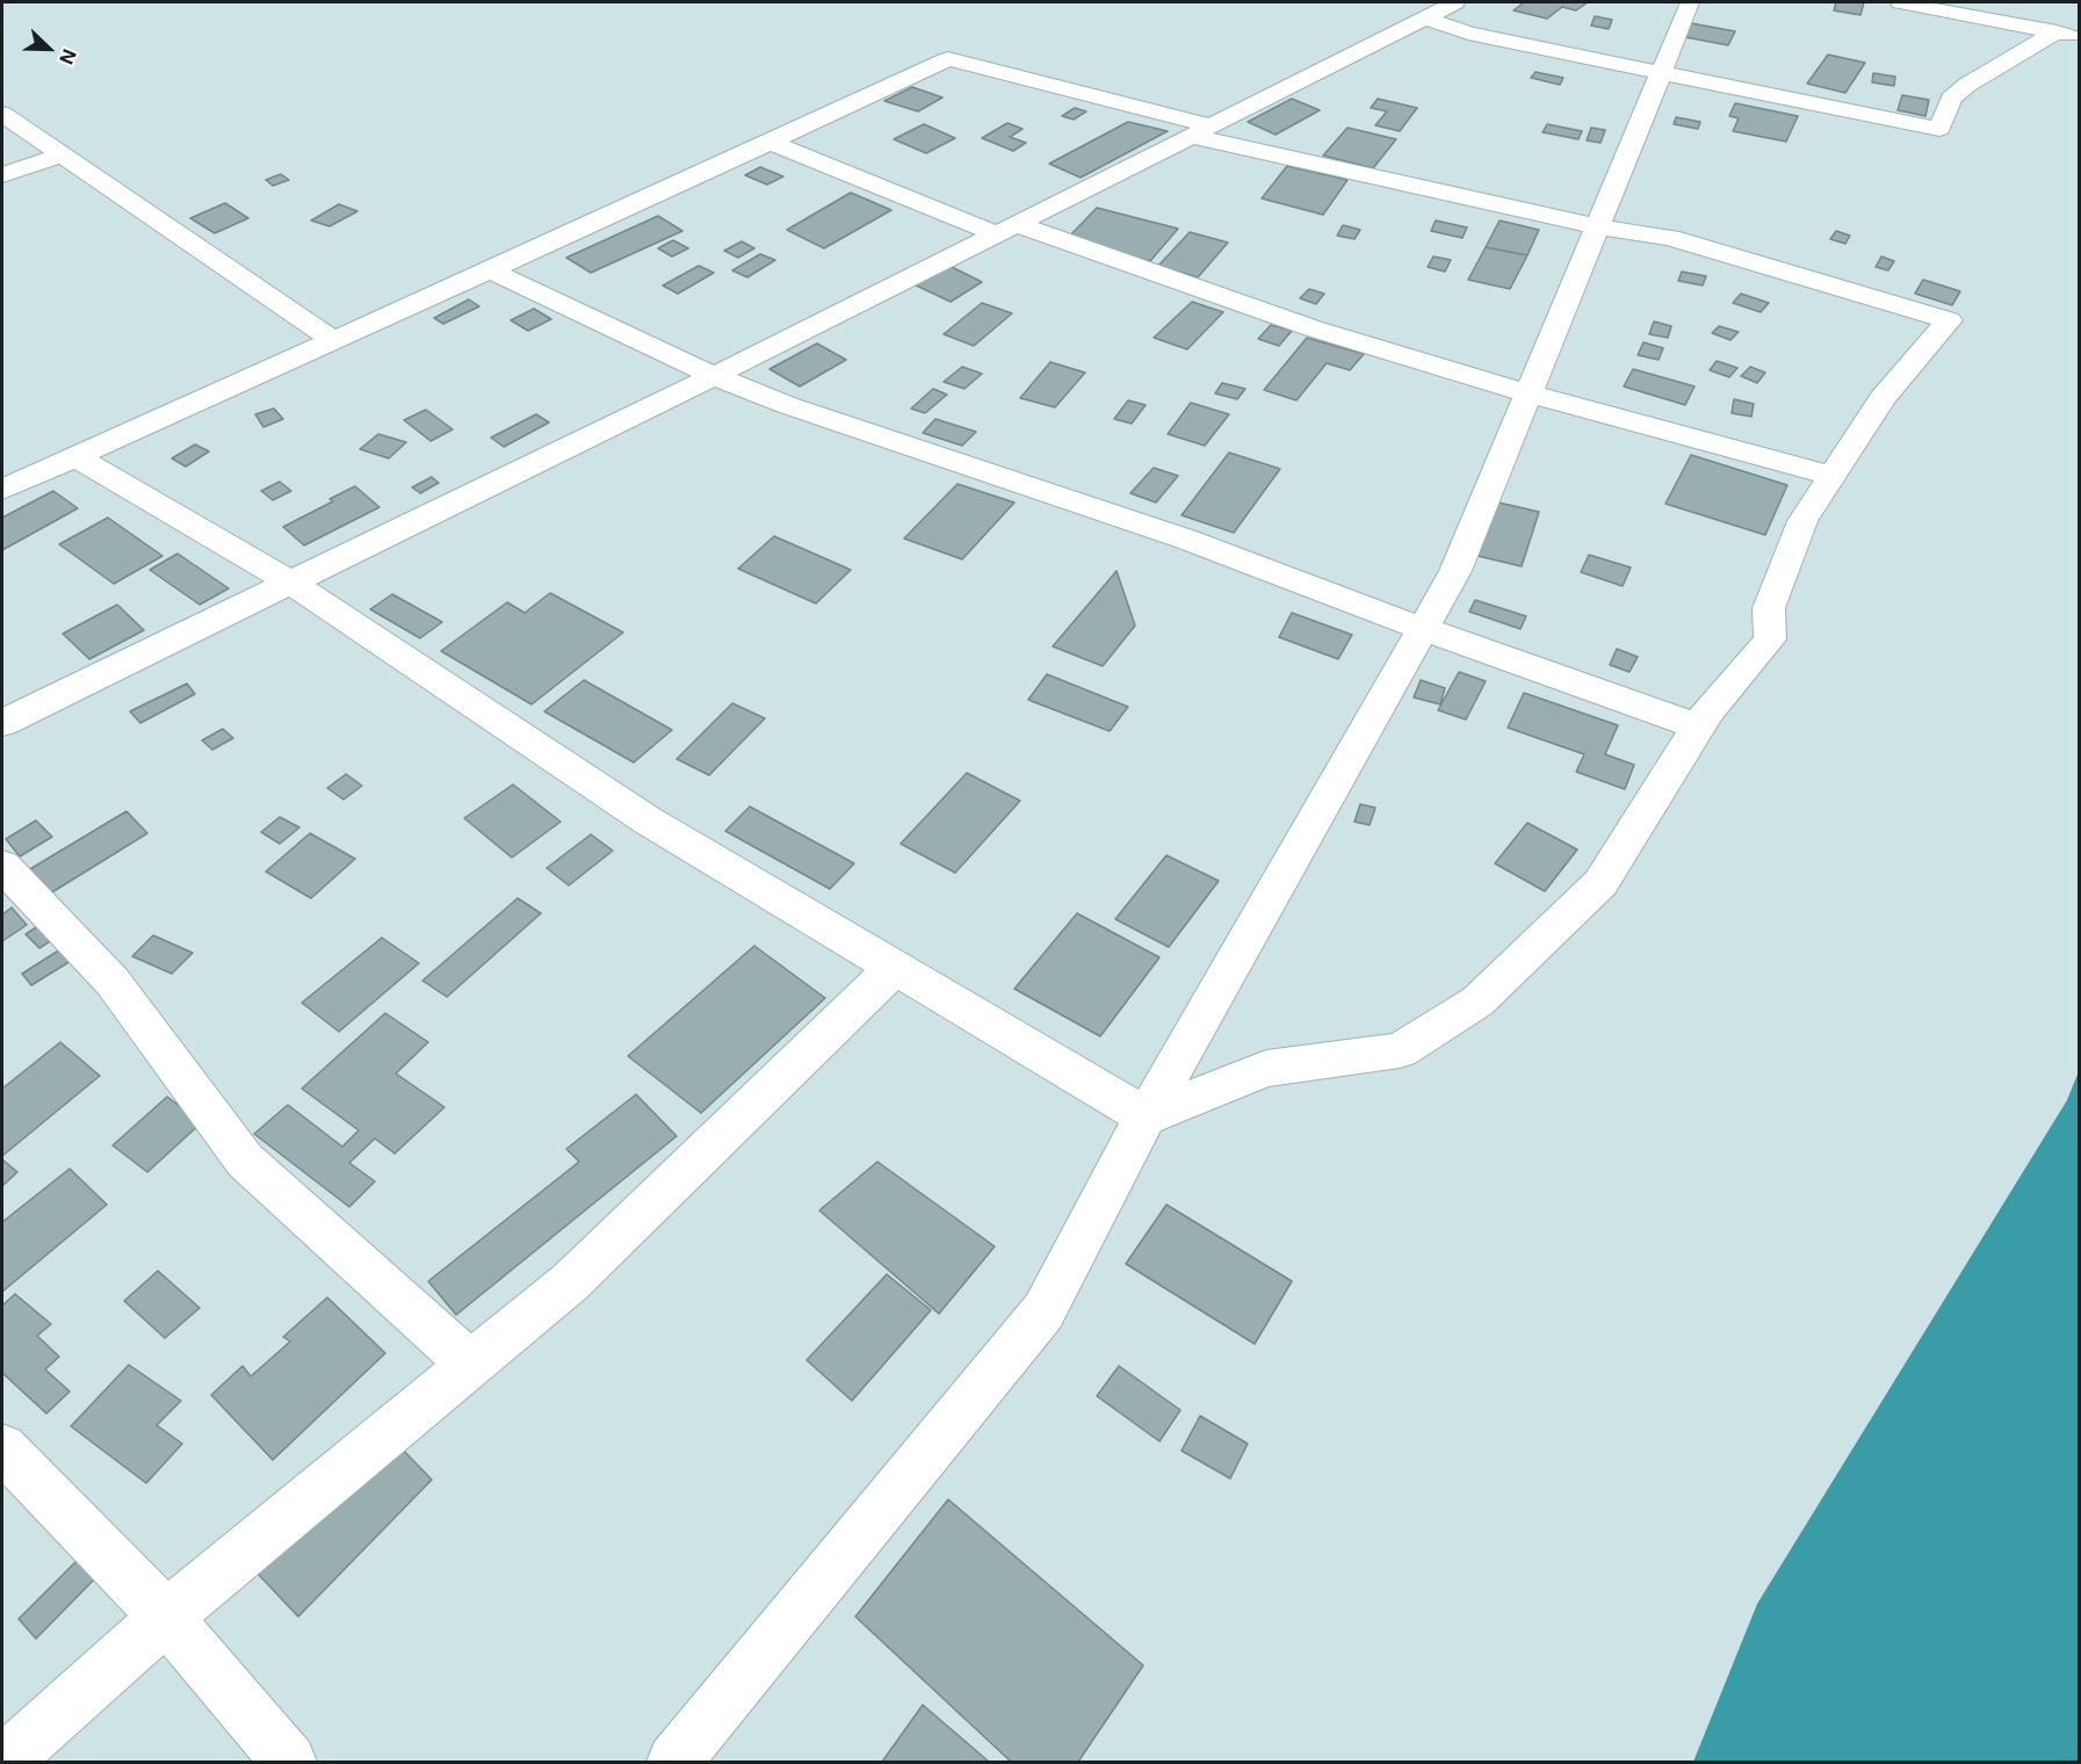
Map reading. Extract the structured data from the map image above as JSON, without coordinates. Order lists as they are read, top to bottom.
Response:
{
  "north": "bottom right"
}
